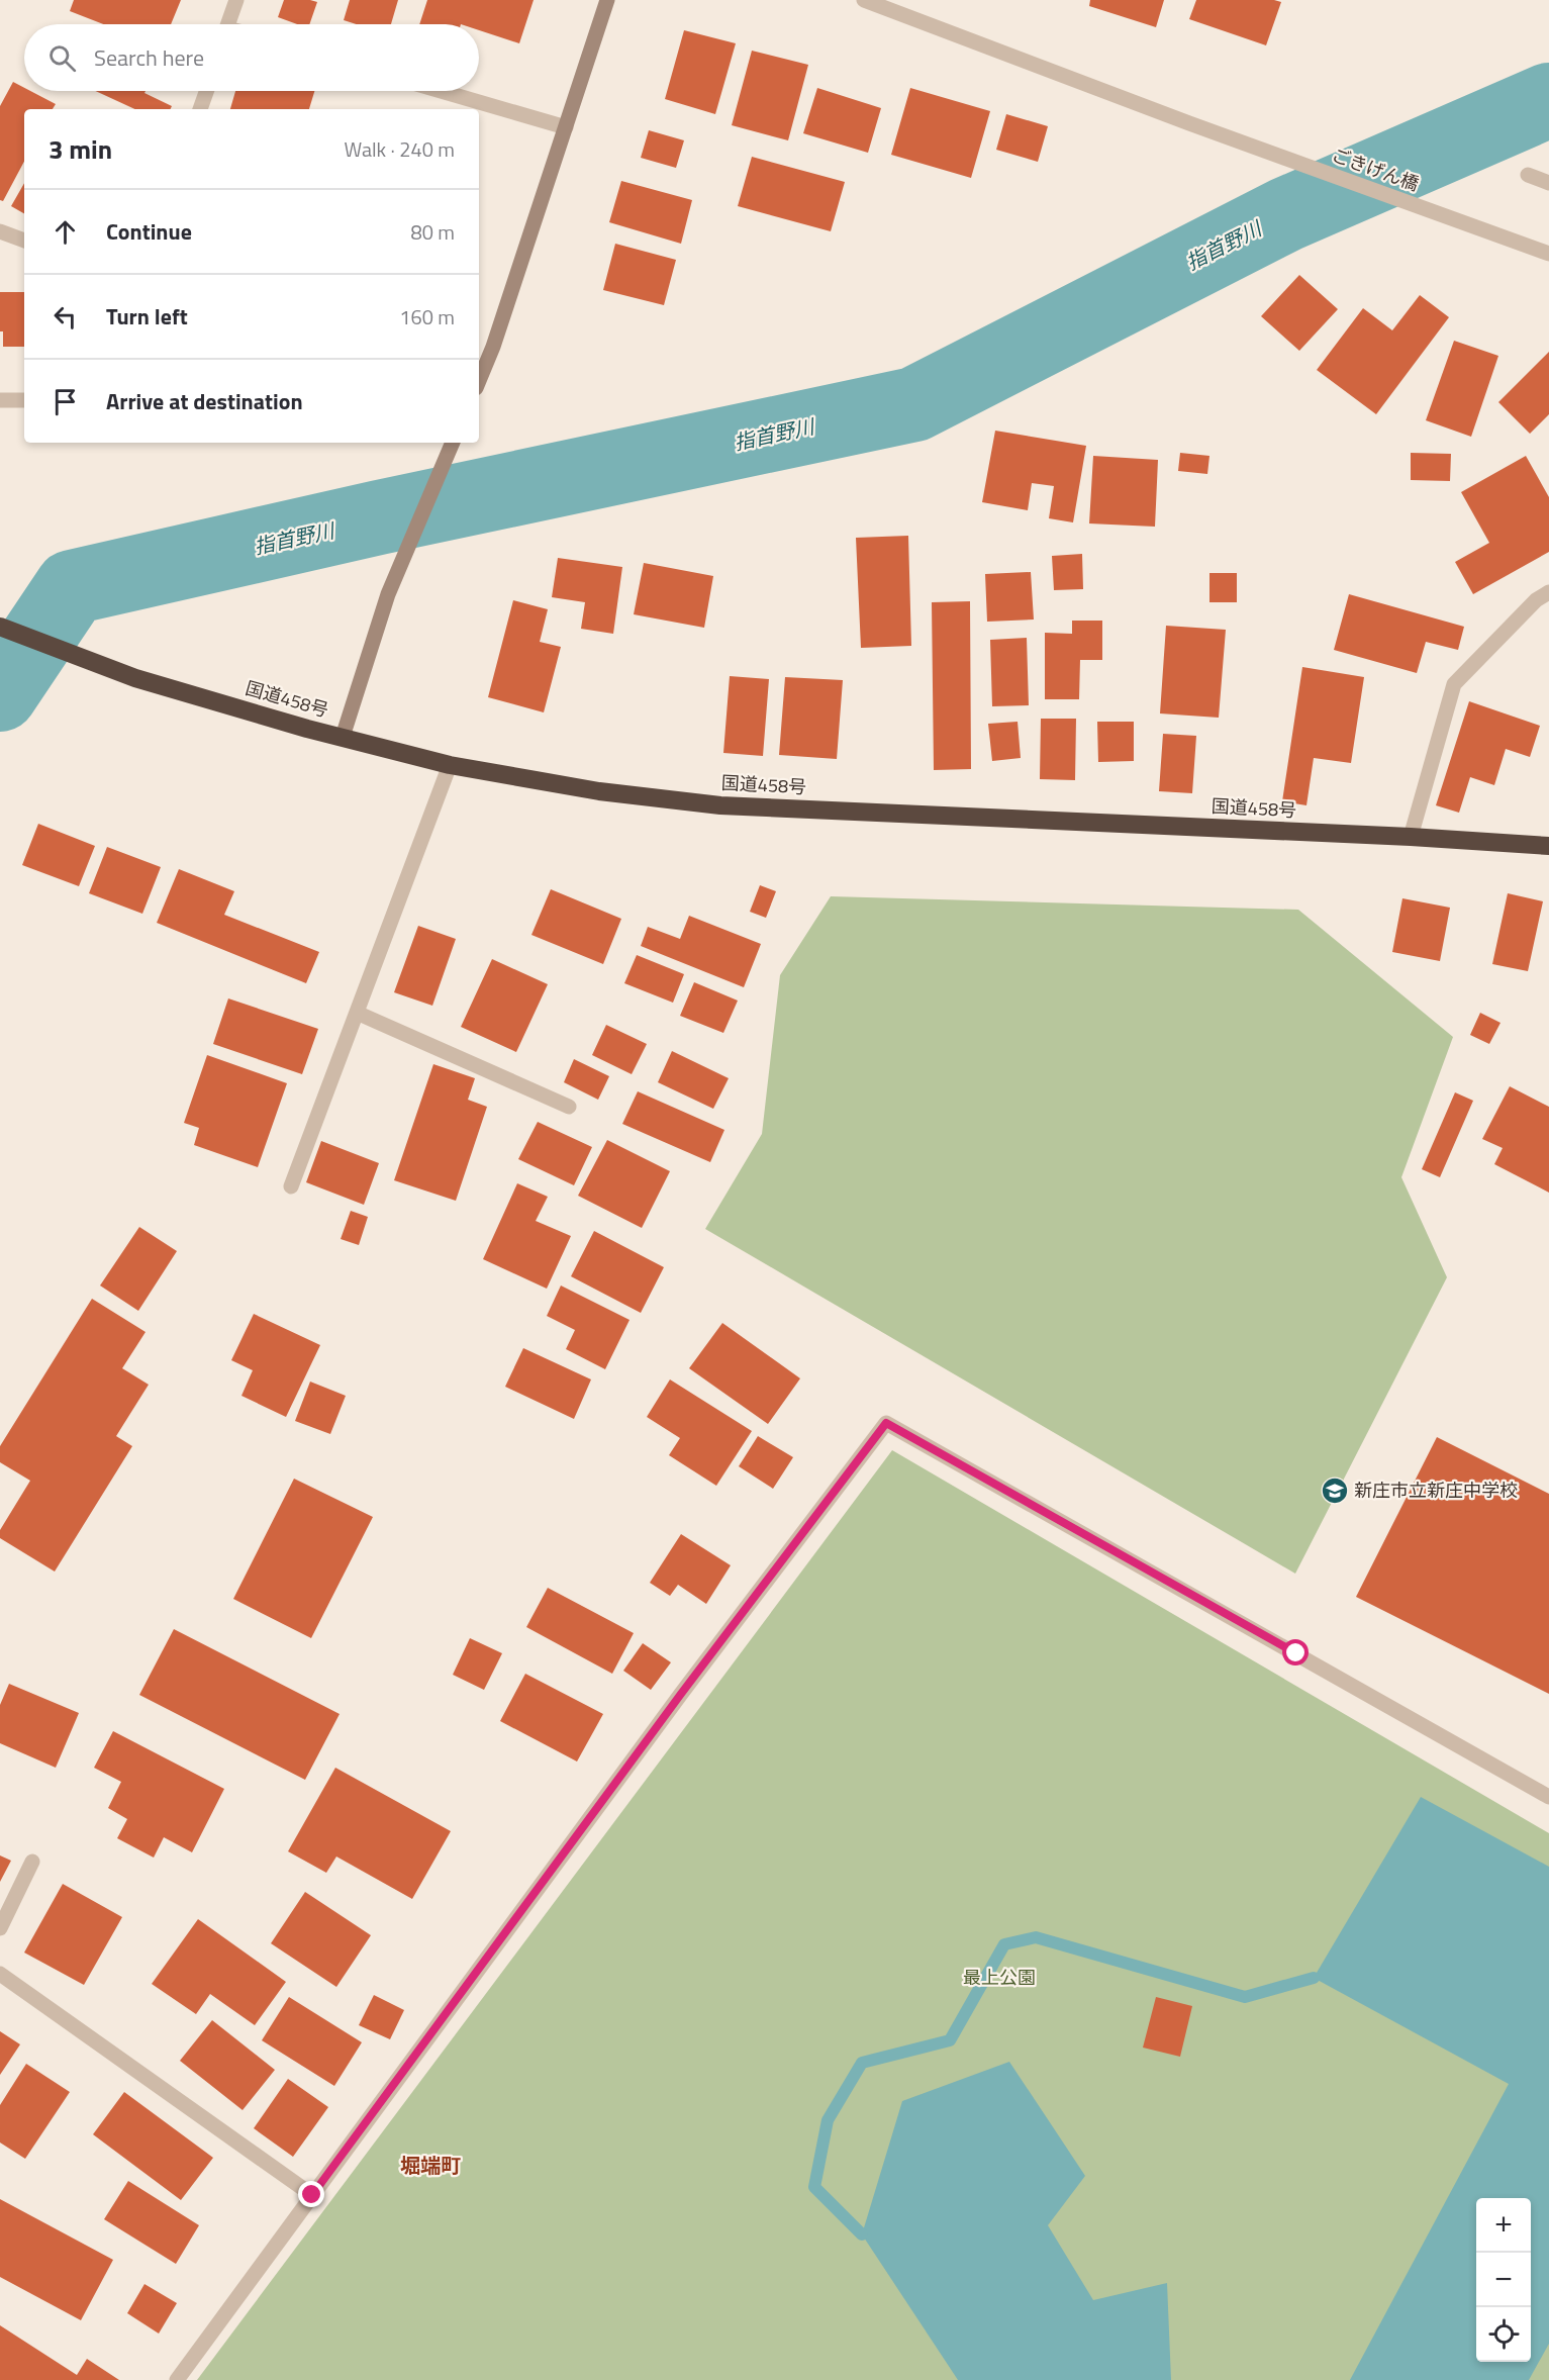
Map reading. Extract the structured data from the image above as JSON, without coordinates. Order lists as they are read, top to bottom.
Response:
{
  "streets": {
    "highway": ["国道458号"],
    "street": ["ごきげん橋"]
  },
  "districts": ["堀端町"],
  "water": ["指首野川"],
  "parks": ["最上公園"],
  "places": {
    "school or university": ["新庄市立新庄中学校"]
  },
  "page": {
    "search": "Search here",
    "heading": ["3 min", "Walk · 240 m"],
    "list": [
      ["Continue", "80 m"],
      ["Turn left", "160 m"],
      "Arrive at destination"
    ],
    "map_buttons": ["+", "−"]
  }
}
